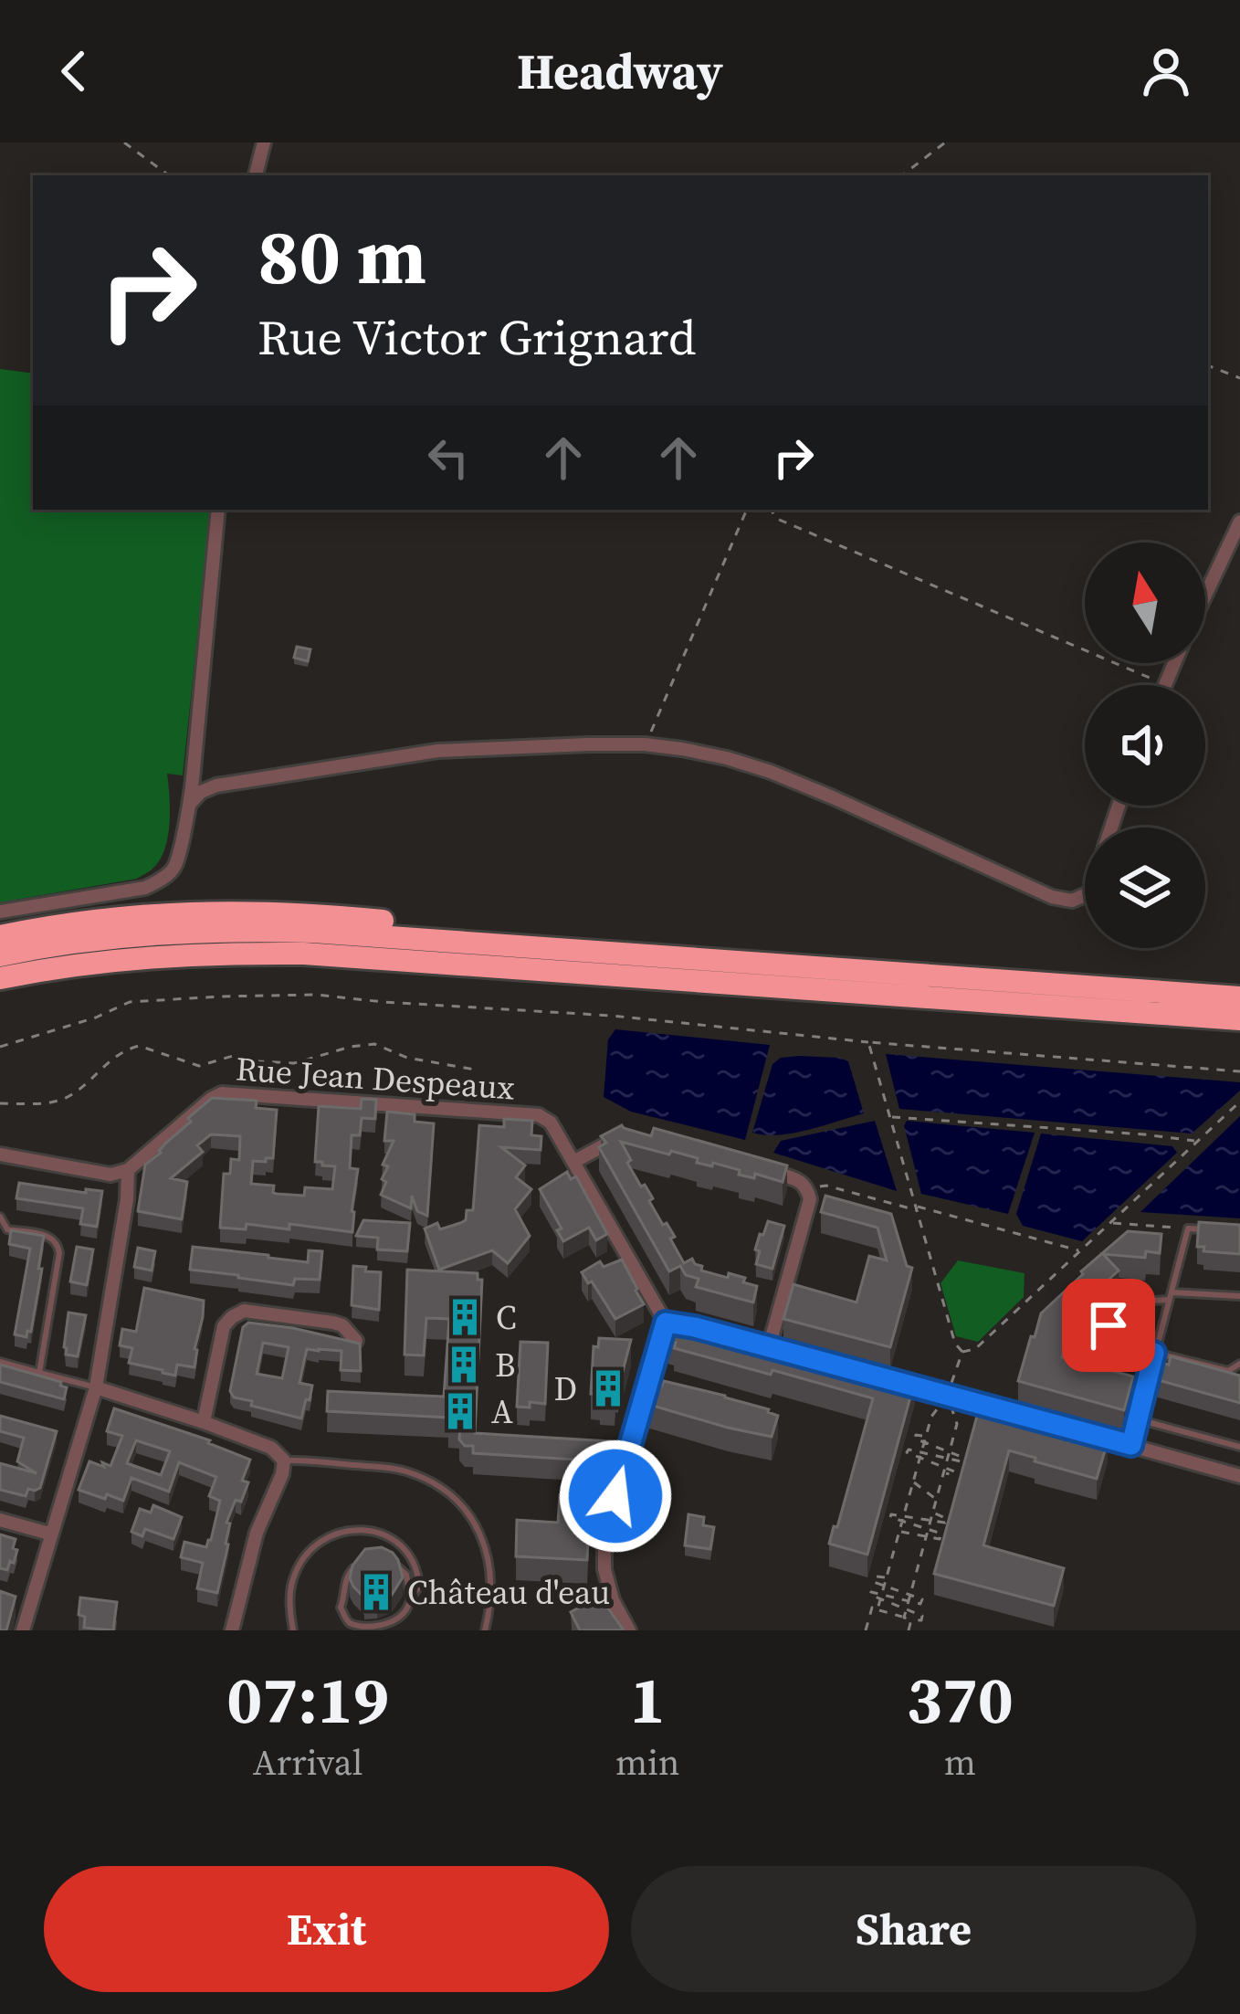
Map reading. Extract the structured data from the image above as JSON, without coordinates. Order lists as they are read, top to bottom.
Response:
{
  "streets": {
    "street": ["Rue Jean Despeaux"]
  },
  "places": {
    "building": [
      "C",
      "B",
      "D",
      "A",
      "Château d'eau"
    ]
  },
  "north": "top",
  "page": {
    "header": "Headway",
    "turn": ["80 m", "Rue Victor Grignard"],
    "eta": [
      "07:19",
      "Arrival",
      "1",
      "min",
      "370",
      "m"
    ],
    "buttons": ["Exit", "Share"]
  }
}
